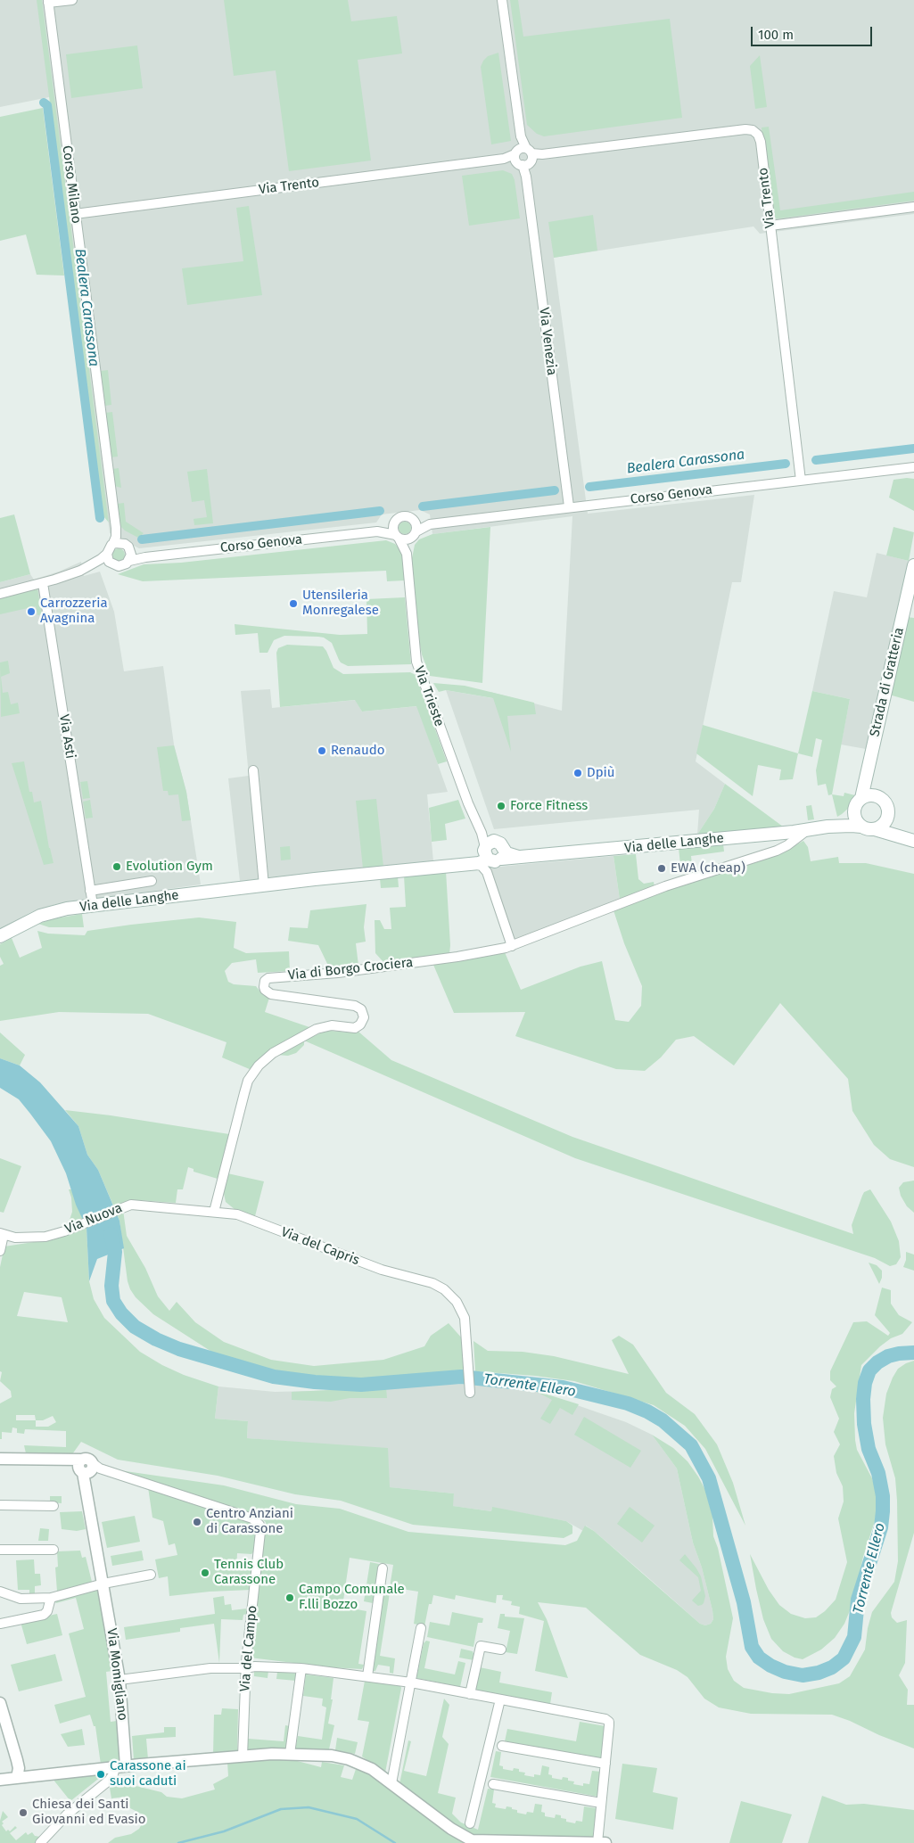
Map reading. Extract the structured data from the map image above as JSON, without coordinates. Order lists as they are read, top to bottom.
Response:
{
  "streets": {
    "main road": ["Strada di Gratteria", "Via delle Langhe"],
    "street": [
      "Corso Milano",
      "Via Trento",
      "Via Venezia",
      "Corso Genova",
      "Via Trieste",
      "Via Asti",
      "Via di Borgo Crociera",
      "Via Nuova",
      "Via del Capris",
      "Via del Campo",
      "Via Momigliano"
    ]
  },
  "crossings": [
    ["Corso Milano", "Via Trento"],
    ["Corso Milano", "Corso Genova"],
    ["Via Trento", "Via Venezia"],
    ["Via Trento", "Corso Genova"],
    ["Via Venezia", "Corso Genova"],
    ["Corso Genova", "Via Trieste"],
    ["Strada di Gratteria", "Via delle Langhe"],
    ["Via Trieste", "Via delle Langhe"],
    ["Via Trieste", "Via di Borgo Crociera"],
    ["Via Asti", "Via delle Langhe"],
    ["Via delle Langhe", "Via di Borgo Crociera"],
    ["Via di Borgo Crociera", "Via Nuova"],
    ["Via di Borgo Crociera", "Via del Capris"],
    ["Via Nuova", "Via del Capris"],
    ["Via del Campo", "Via Momigliano"]
  ],
  "water": ["Bealera Carassona", "Torrente Ellero"],
  "places": [
    "Utensileria Monregalese",
    "Carrozzeria Avagnina",
    "Renaudo",
    "Dpiù",
    "Force Fitness",
    "Evolution Gym",
    "EWA (cheap)",
    "Centro Anziani di Carassone",
    "Tennis Club Carassone",
    "Campo Comunale F.lli Bozzo",
    "Carassone ai suoi caduti",
    "Chiesa dei Santi Giovanni ed Evasio"
  ],
  "scale_bar": "100 m"
}
